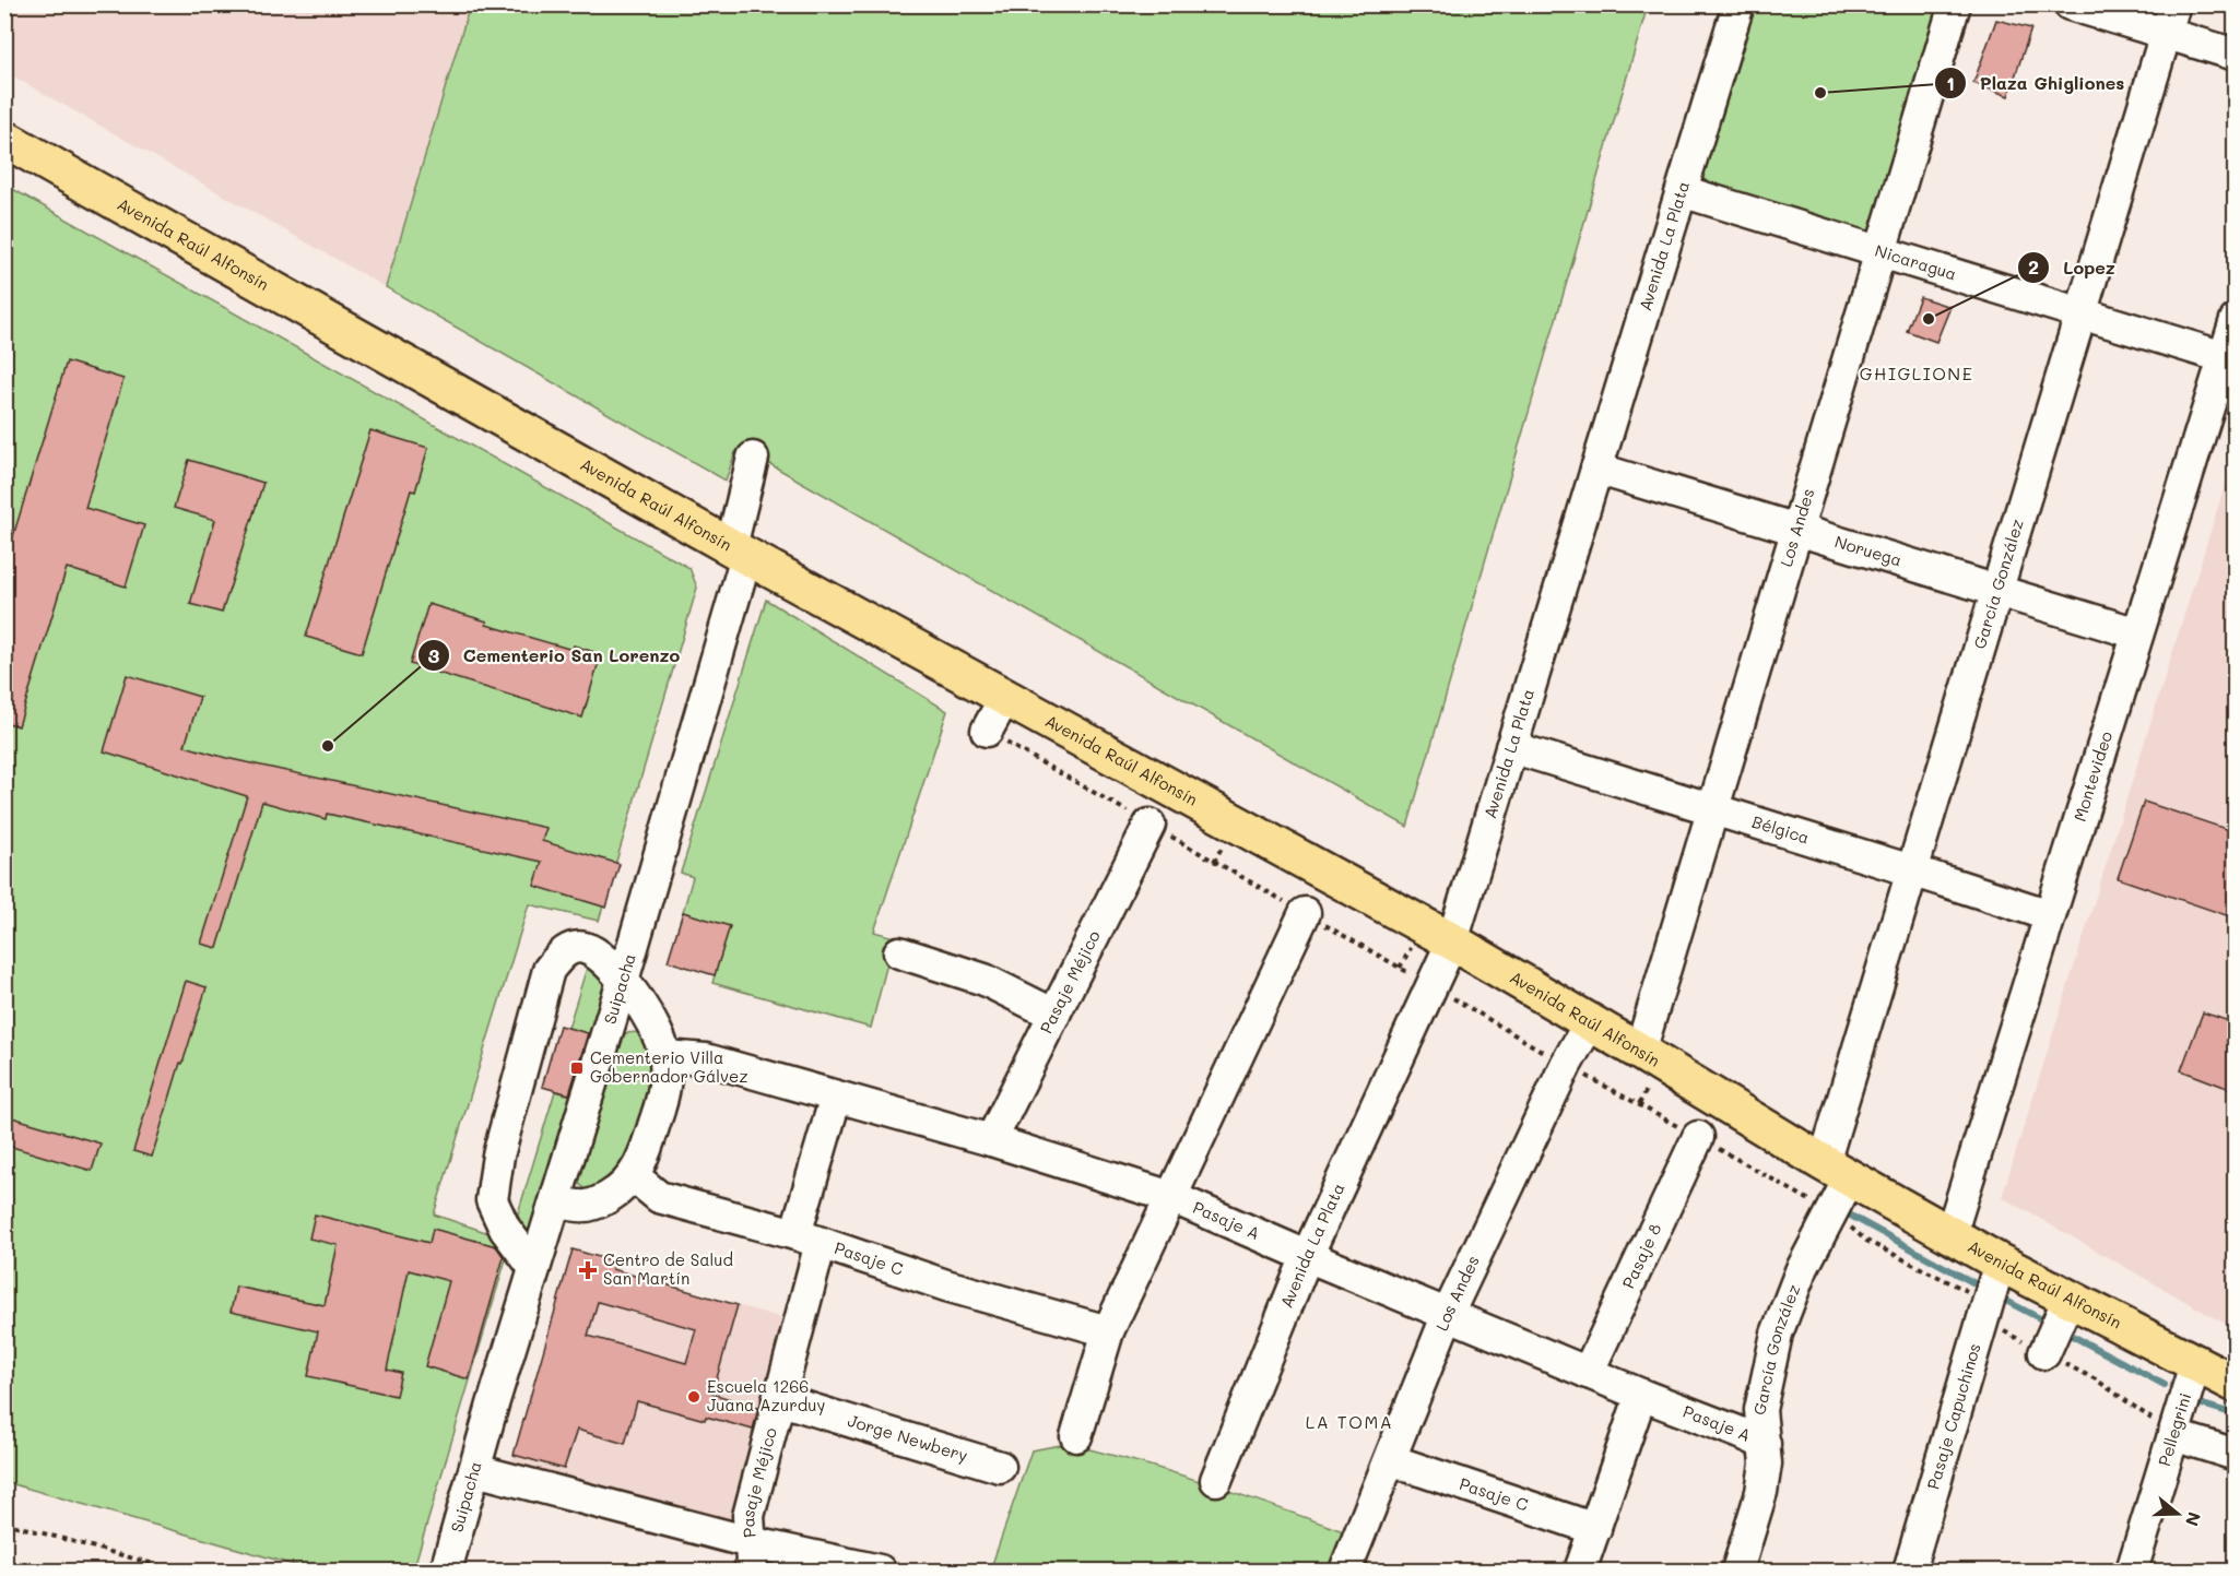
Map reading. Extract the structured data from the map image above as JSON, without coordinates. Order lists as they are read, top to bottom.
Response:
{
  "streets": {
    "main road": ["Avenida Raúl Alfonsín"],
    "street": [
      "Avenida La Plata",
      "Nicaragua",
      "Los Andes",
      "Noruega",
      "García González",
      "Montevideo",
      "Bélgica",
      "Pasaje Méjico",
      "Suipacha",
      "Pasaje A",
      "Pasaje 8",
      "Pasaje C",
      "Pasaje Capuchinos",
      "Pellegrini",
      "Jorge Newbery"
    ]
  },
  "crossings": [
    ["Avenida Raúl Alfonsín", "Avenida La Plata"],
    ["Avenida Raúl Alfonsín", "Los Andes"],
    ["Avenida Raúl Alfonsín", "García González"],
    ["Avenida Raúl Alfonsín", "Montevideo"],
    ["Avenida Raúl Alfonsín", "Suipacha"],
    ["Avenida Raúl Alfonsín", "Pasaje Capuchinos"],
    ["Avenida Raúl Alfonsín", "Pellegrini"],
    ["Avenida La Plata", "Nicaragua"],
    ["Avenida La Plata", "Noruega"],
    ["Avenida La Plata", "Bélgica"],
    ["Avenida La Plata", "Pasaje A"],
    ["Nicaragua", "Los Andes"],
    ["Nicaragua", "García González"],
    ["Nicaragua", "Montevideo"],
    ["Los Andes", "Noruega"],
    ["Los Andes", "Bélgica"],
    ["Los Andes", "Pasaje A"],
    ["Los Andes", "Pasaje C"],
    ["Noruega", "García González"],
    ["Noruega", "Montevideo"],
    ["García González", "Bélgica"],
    ["García González", "Pasaje A"],
    ["Montevideo", "Bélgica"],
    ["Pasaje Méjico", "Pasaje A"],
    ["Pasaje Méjico", "Pasaje C"],
    ["Pasaje Méjico", "Jorge Newbery"],
    ["Pasaje A", "Pasaje 8"]
  ],
  "districts": ["GHIGLIONE", "LA TOMA"],
  "places": {
    "other": [
      "Plaza Ghigliones",
      "Lopez",
      "Cementerio San Lorenzo",
      "Escuela 1266 Juana Azurduy"
    ],
    "transit": ["Cementerio Villa Gobernador Gálvez"],
    "health": ["Centro de Salud San Martín"]
  },
  "north": "right"
}
